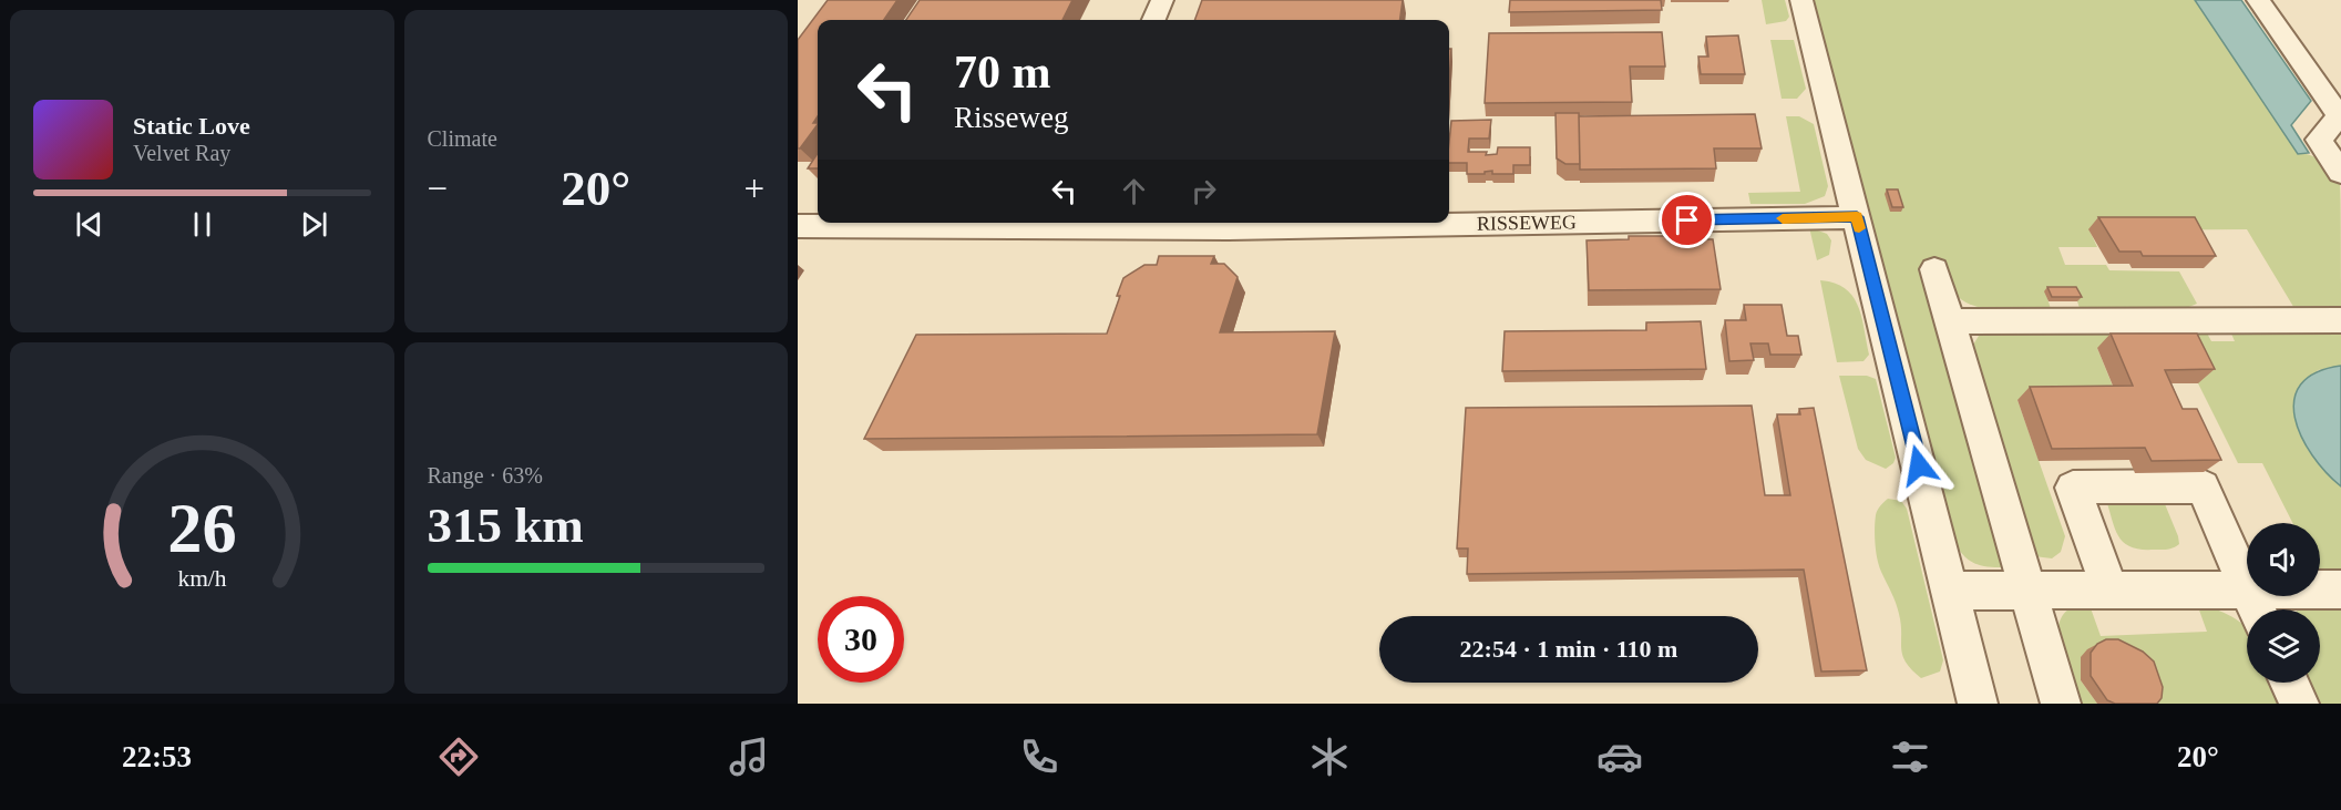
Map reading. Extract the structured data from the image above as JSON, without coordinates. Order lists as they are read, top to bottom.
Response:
{
  "streets": {
    "street": ["RISSEWEG"]
  },
  "page": {
    "tile": [
      "Climate",
      ["Range · 63%", "315 km"]
    ],
    "turn": ["70 m", "Risseweg"],
    "song": ["Static Love", "Velvet Ray"],
    "heat": ["−", "20°", "+"],
    "limit": "30",
    "trip": "22:54 · 1 min · 110 m",
    "tabs": ["22:53", "20°"],
    "gauge": ["26", "km/h"]
  }
}
